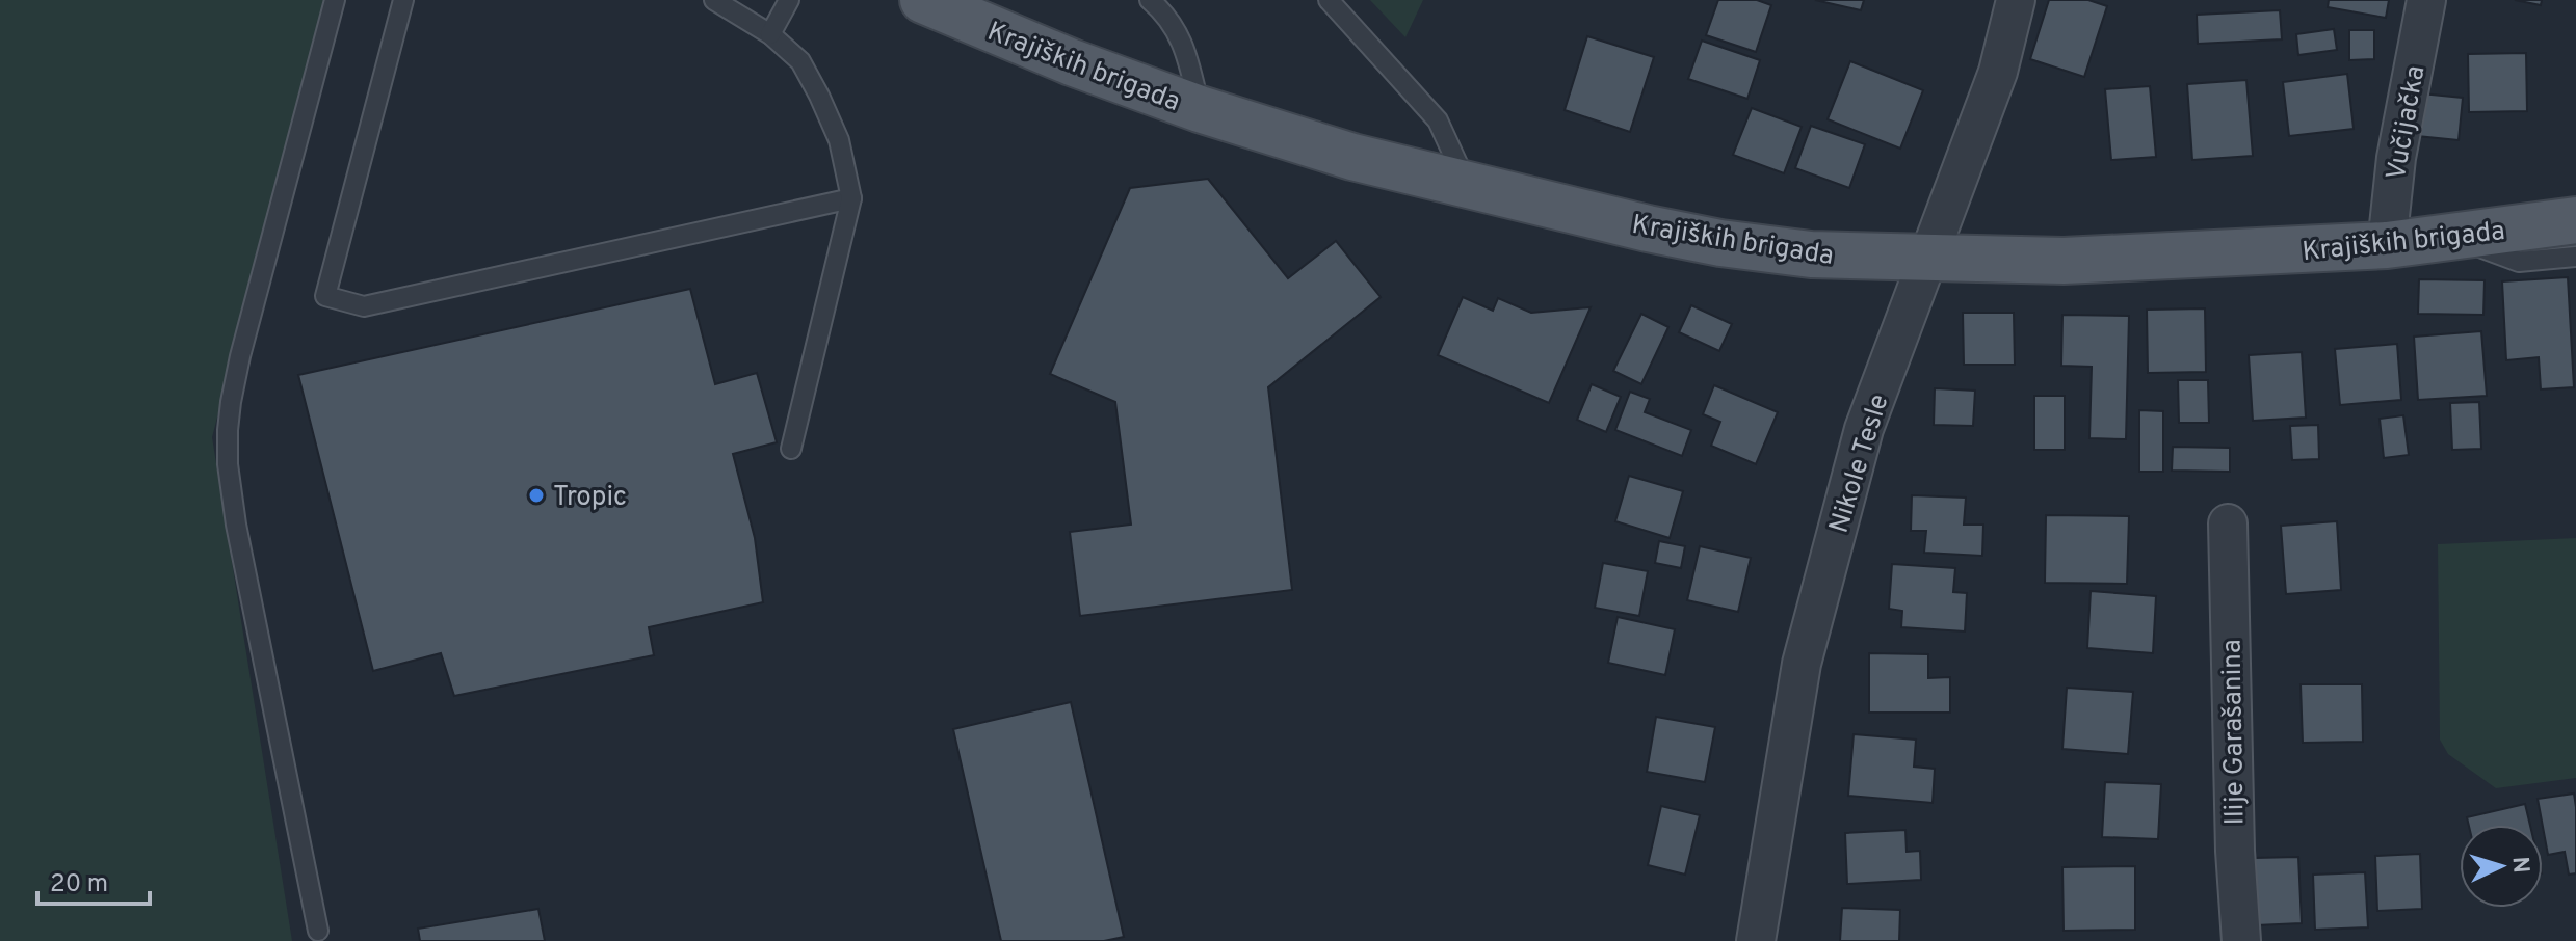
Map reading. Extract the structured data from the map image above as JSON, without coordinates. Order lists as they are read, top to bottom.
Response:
{
  "streets": {
    "main road": ["Krajiških brigada"],
    "street": ["Vučijačka", "Nikole Tesle", "Ilije Garašanina"]
  },
  "crossings": [
    ["Krajiških brigada", "Vučijačka"],
    ["Krajiških brigada", "Nikole Tesle"]
  ],
  "places": ["Tropic"],
  "scale_bar": "20 m",
  "north": "right"
}
